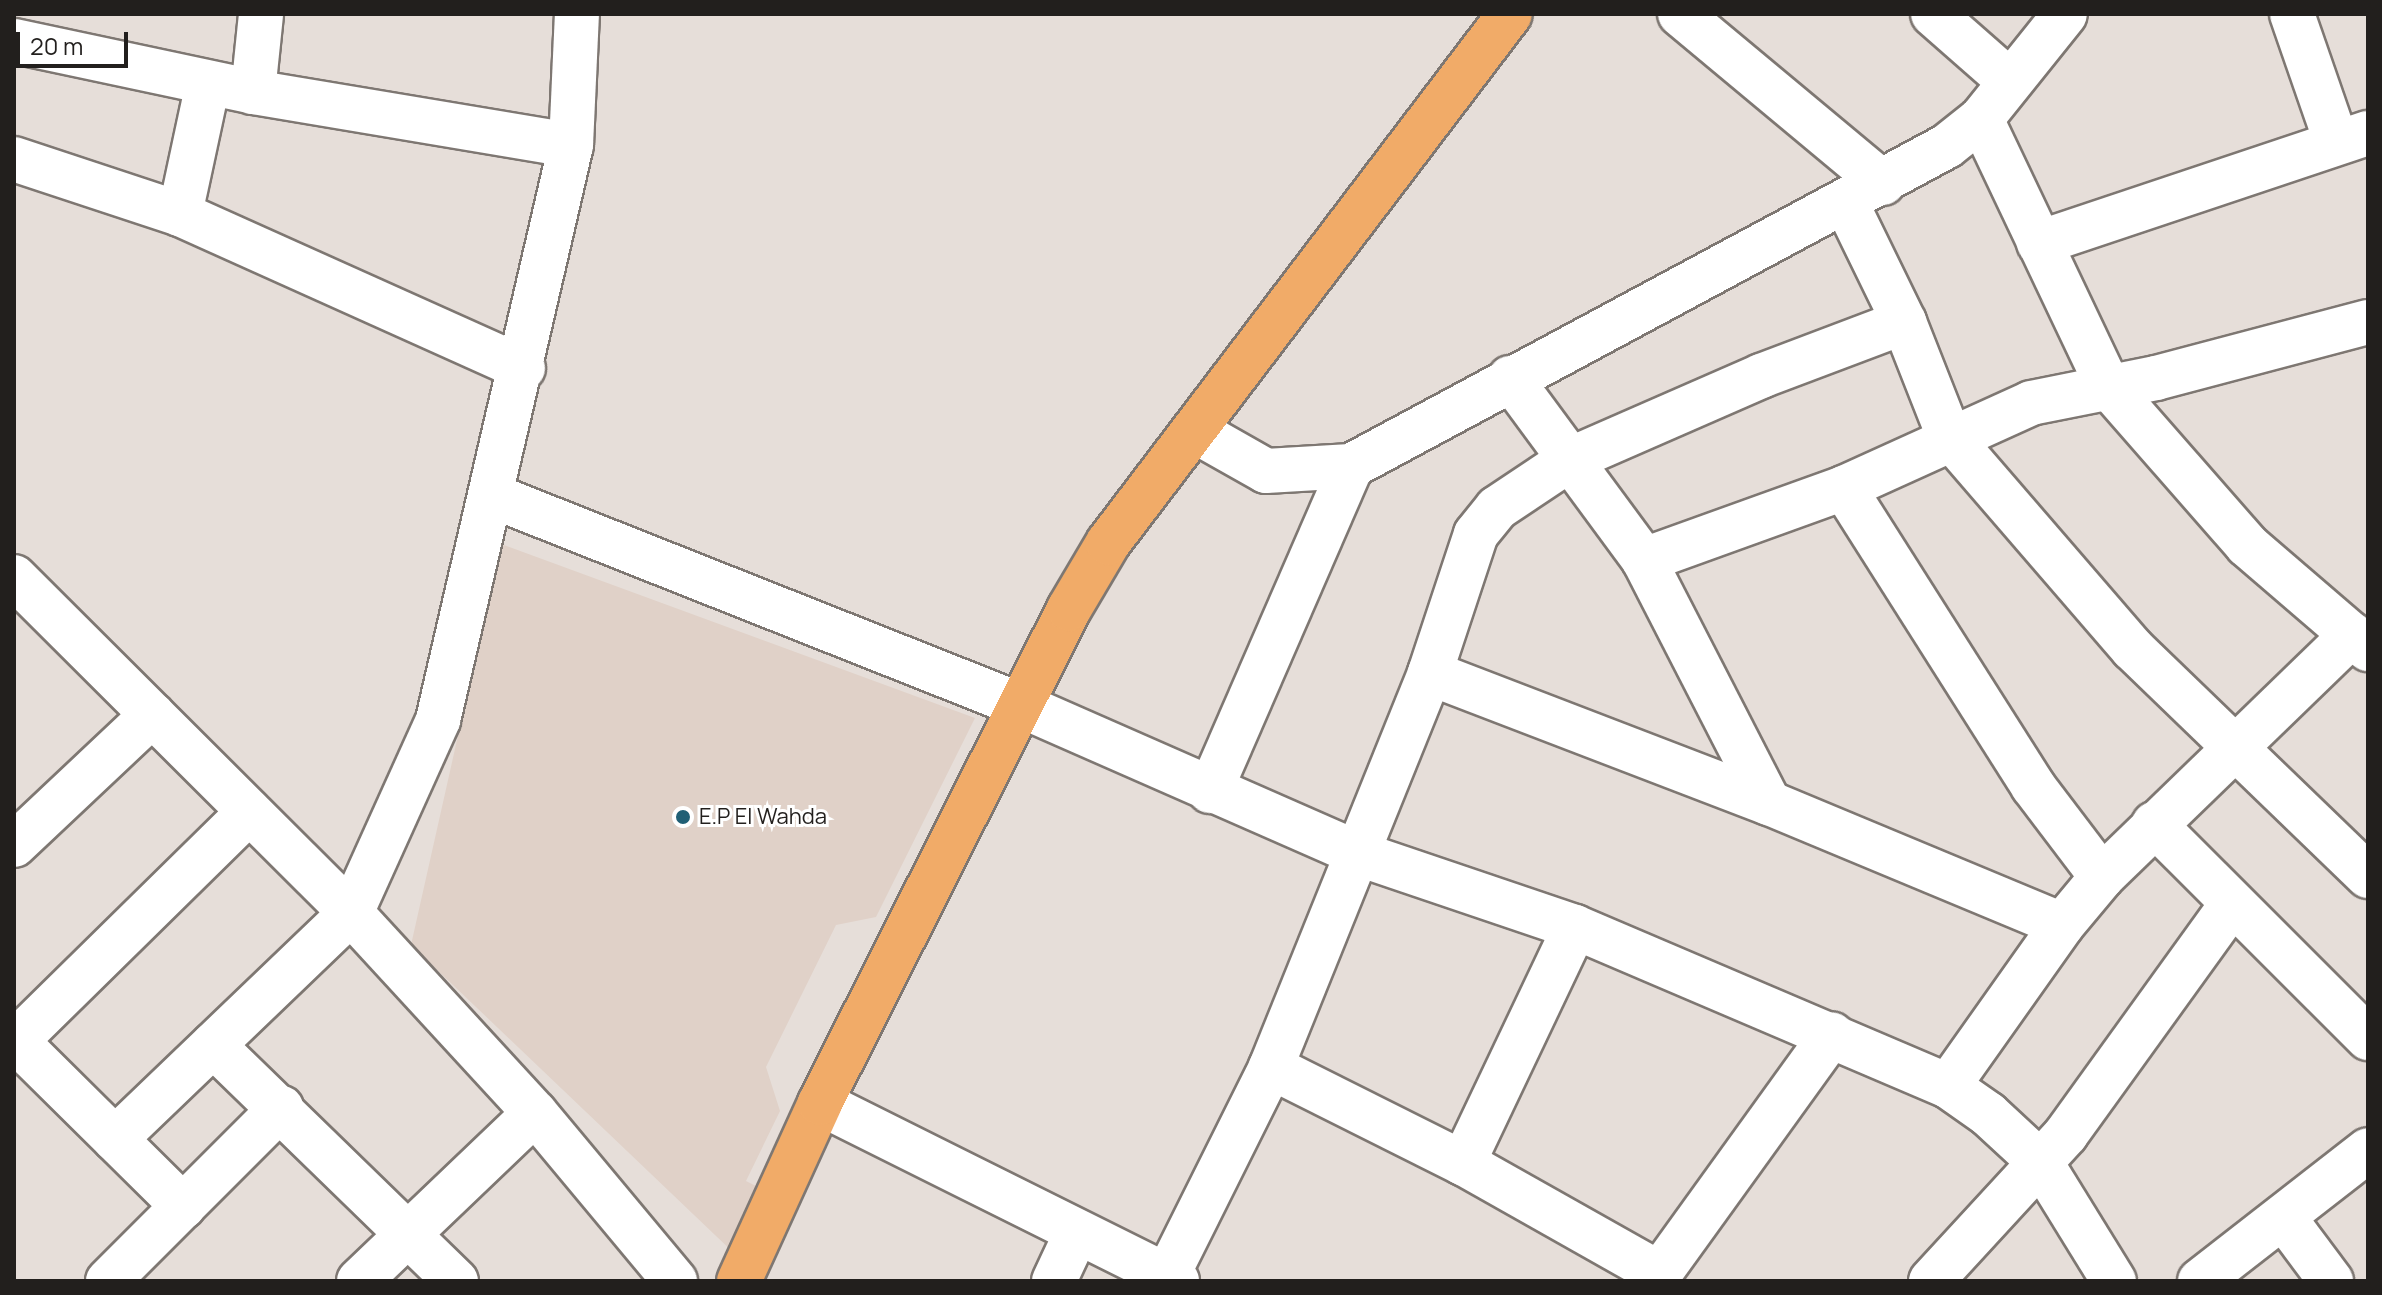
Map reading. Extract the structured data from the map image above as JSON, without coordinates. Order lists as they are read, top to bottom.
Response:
{
  "places": ["E.P El Wahda"],
  "scale_bar": "20 m"
}
